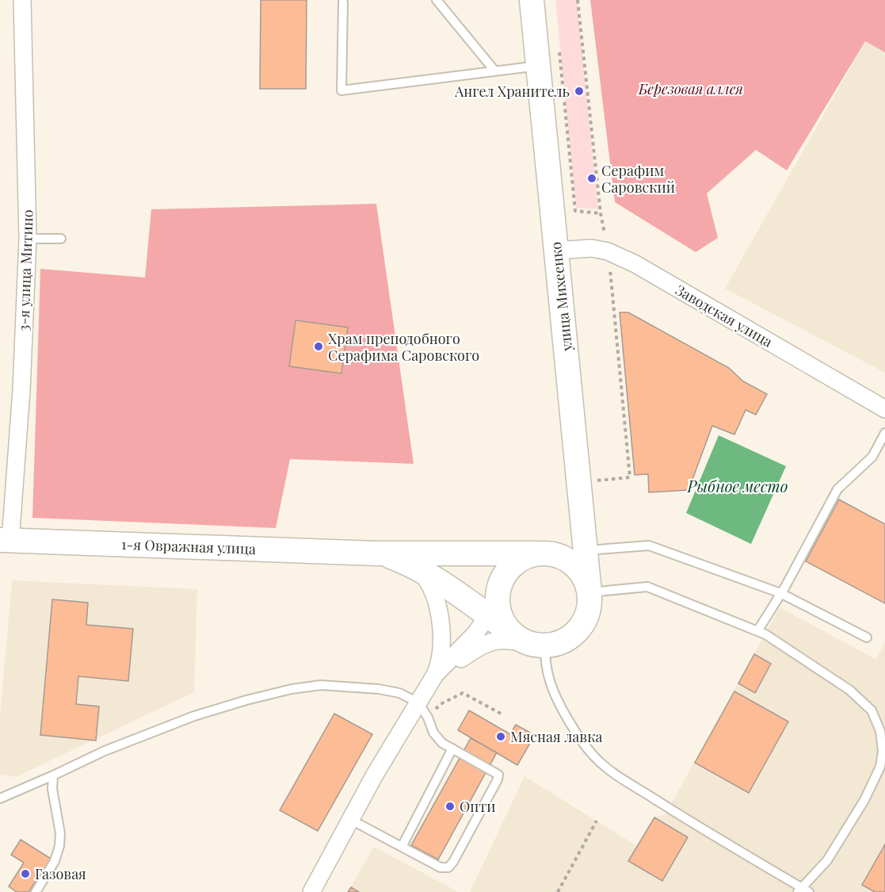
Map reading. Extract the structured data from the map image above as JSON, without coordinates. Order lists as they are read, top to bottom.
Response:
{
  "streets": {
    "street": [
      "3-я улица Митино",
      "улица Михеенко",
      "Заводская улица",
      "1-я Овражная улица"
    ]
  },
  "crossings": [
    ["3-я улица Митино", "1-я Овражная улица"],
    ["улица Михеенко", "Заводская улица"]
  ],
  "water": ["Рыбное место"],
  "parks": ["Березовая аллея"],
  "places": [
    "Ангел Хранитель",
    "Серафим Саровский",
    "Храм преподобного Серафима Саровского",
    "Мясная лавка",
    "Опти",
    "Газовая"
  ]
}
